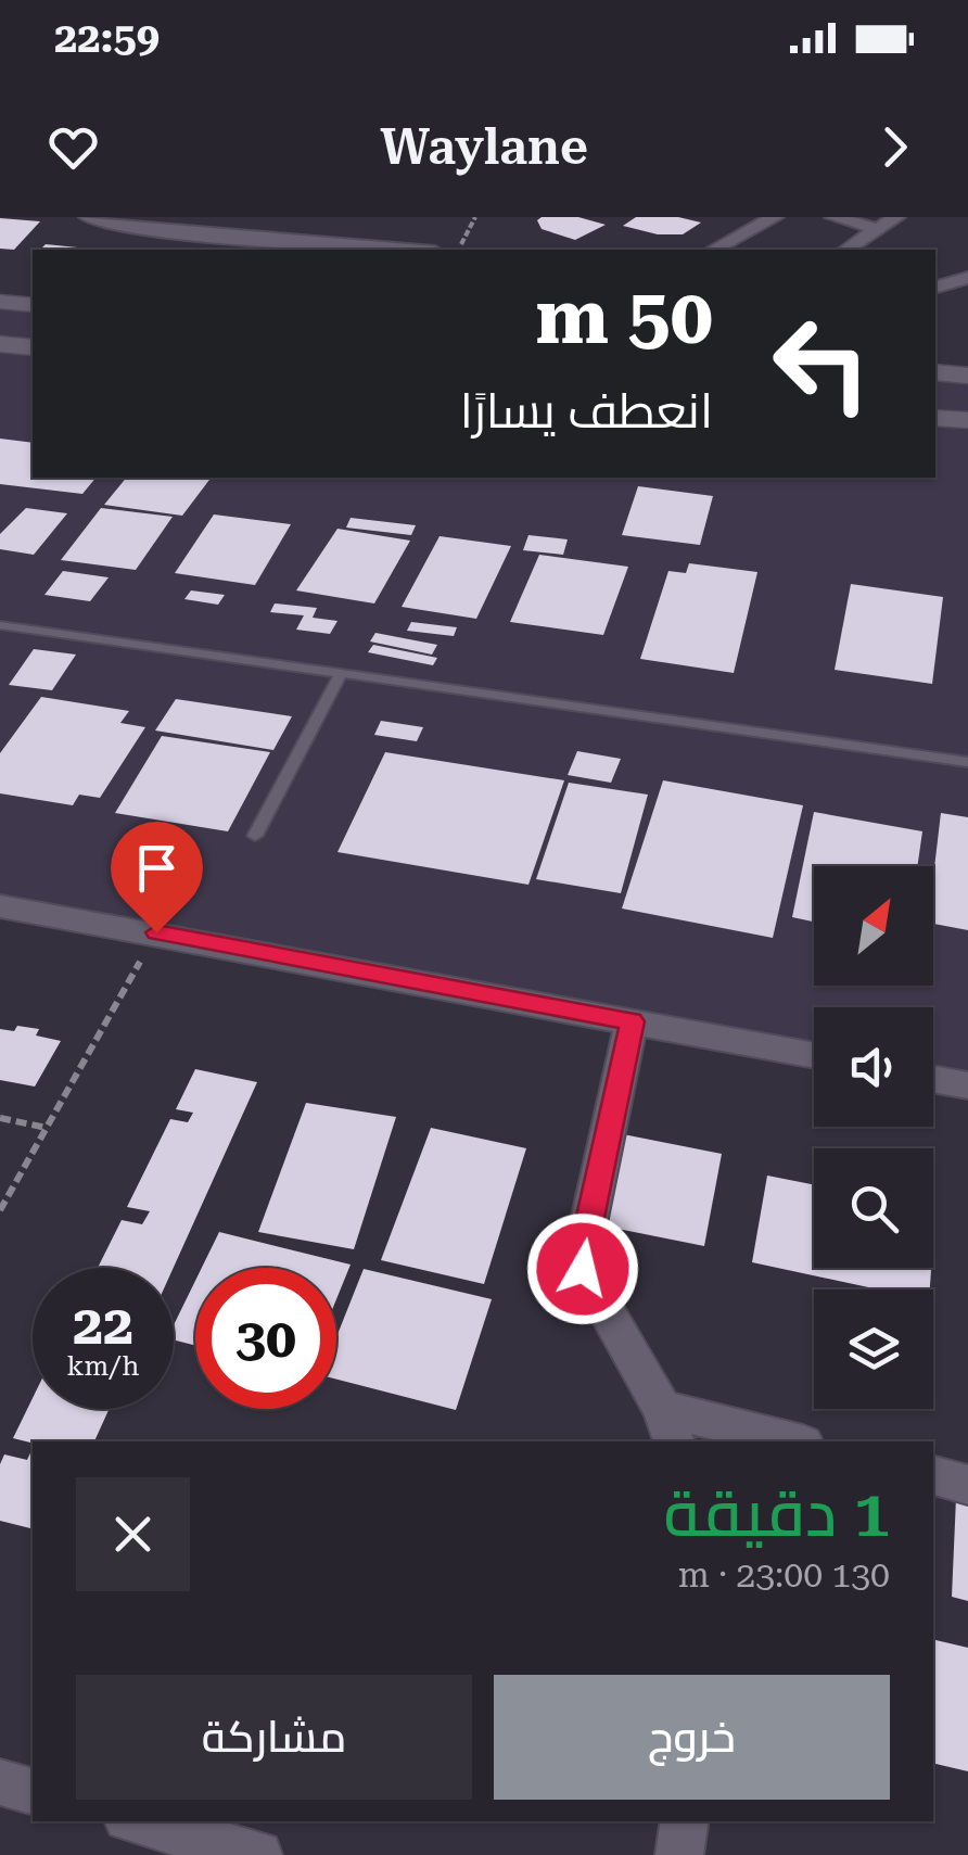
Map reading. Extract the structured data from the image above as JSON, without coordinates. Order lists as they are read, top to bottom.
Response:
{
  "north": "top right",
  "page": {
    "status": "22:59",
    "header": "Waylane",
    "turn": ["50 m", "انعطف يسارًا"],
    "speed": "22 km/h",
    "limit": "30",
    "heading": ["1 دقيقة", "130 m · 23:00"],
    "buttons": ["خروج", "مشاركة"]
  }
}
